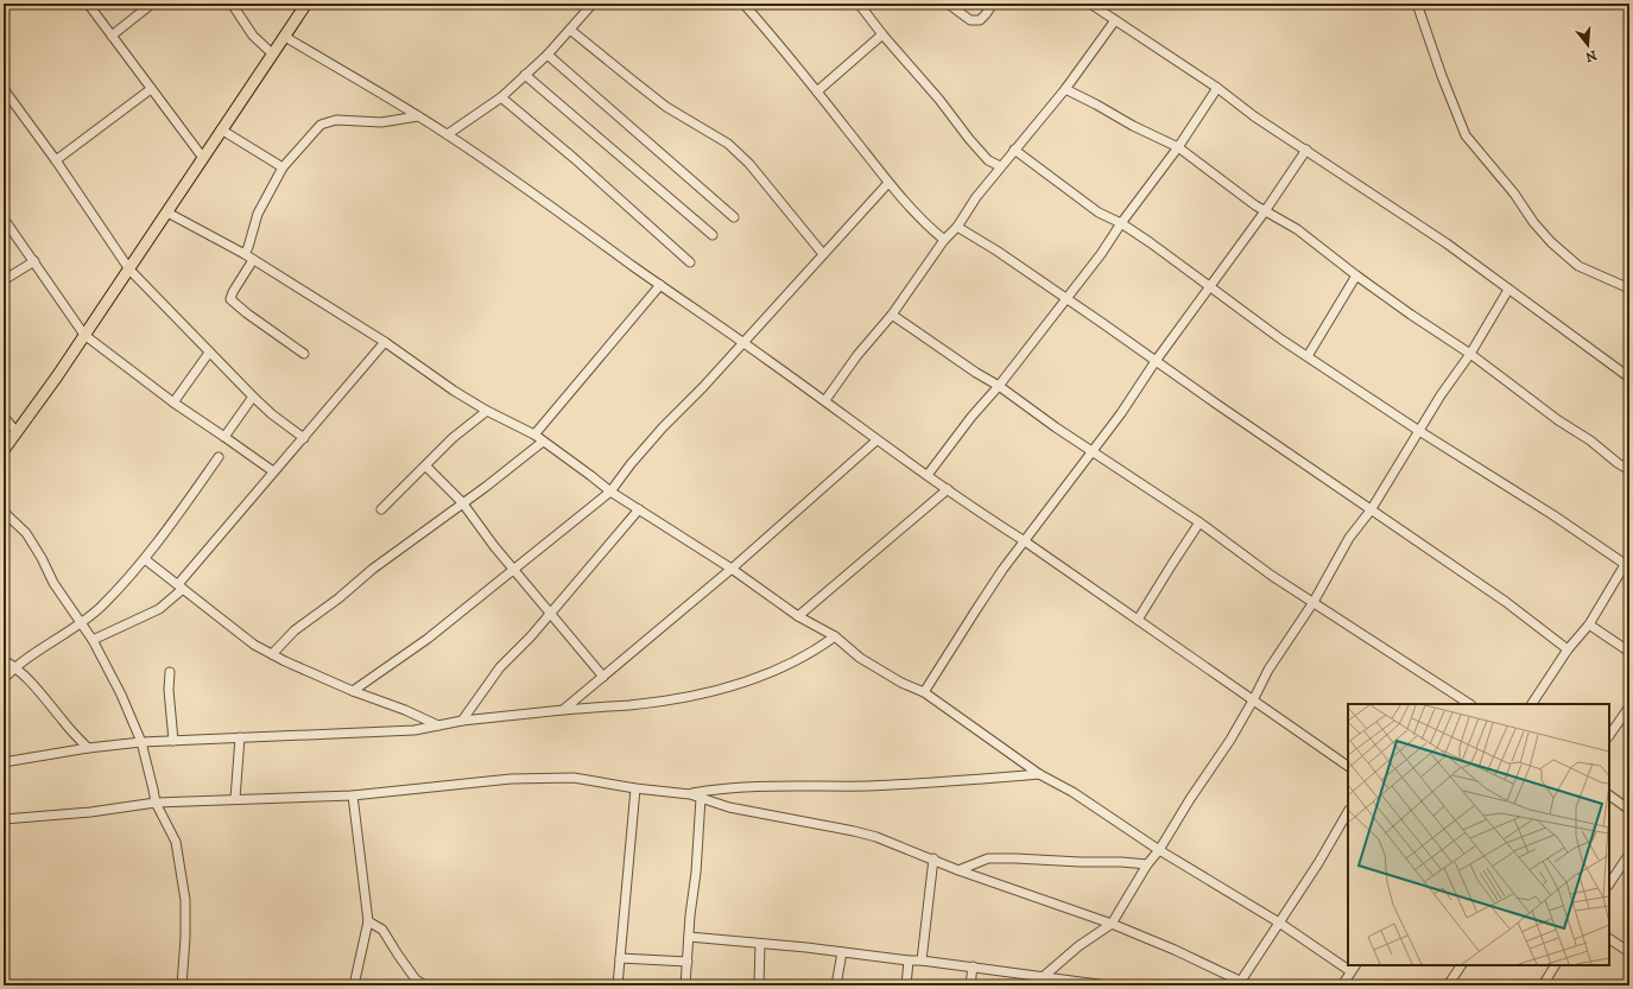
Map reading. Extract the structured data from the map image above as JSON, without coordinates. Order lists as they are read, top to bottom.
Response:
{
  "north": "bottom"
}
